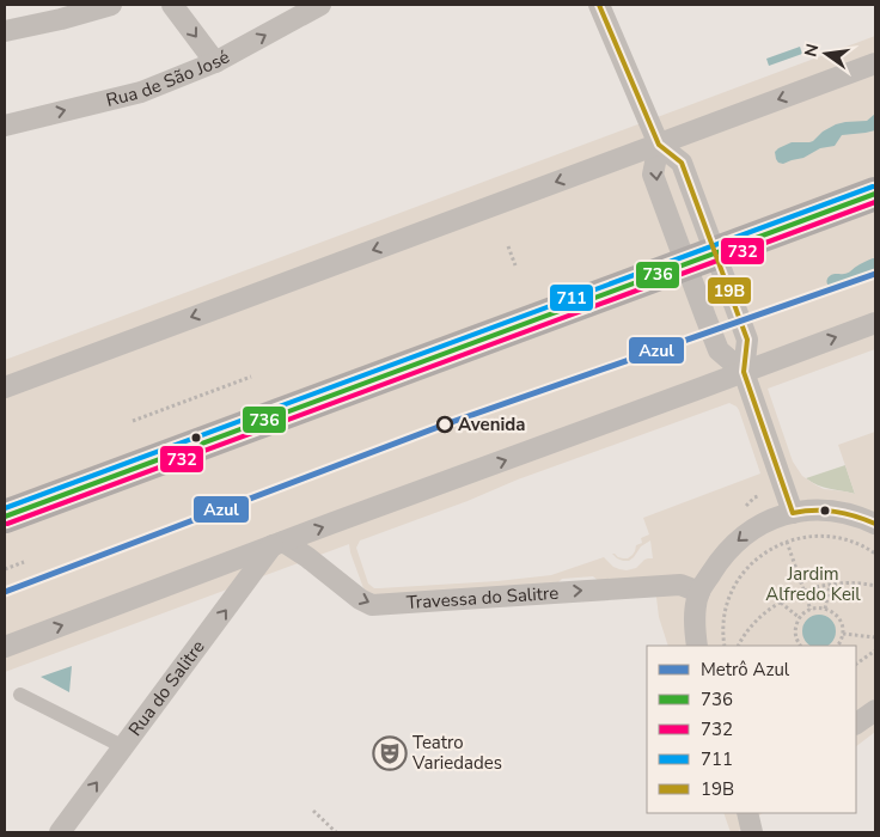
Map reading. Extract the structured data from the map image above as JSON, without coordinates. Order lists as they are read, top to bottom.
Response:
{
  "streets": {
    "street": ["Rua de São José", "Travessa do Salitre", "Rua do Salitre"]
  },
  "crossings": [
    ["Travessa do Salitre", "Rua do Salitre"]
  ],
  "one_way": ["Travessa do Salitre", "Rua do Salitre"],
  "parks": ["Jardim Alfredo Keil"],
  "places": {
    "other": ["Avenida"],
    "theatre": ["Teatro Variedades"]
  },
  "lines": [
    "transit line 19B",
    "transit line 711",
    "transit line 736",
    "transit line 732",
    "metro line Azul"
  ],
  "legend": [
    "Metrô Azul",
    "736",
    "732",
    "711",
    "19B"
  ],
  "north": "left"
}
